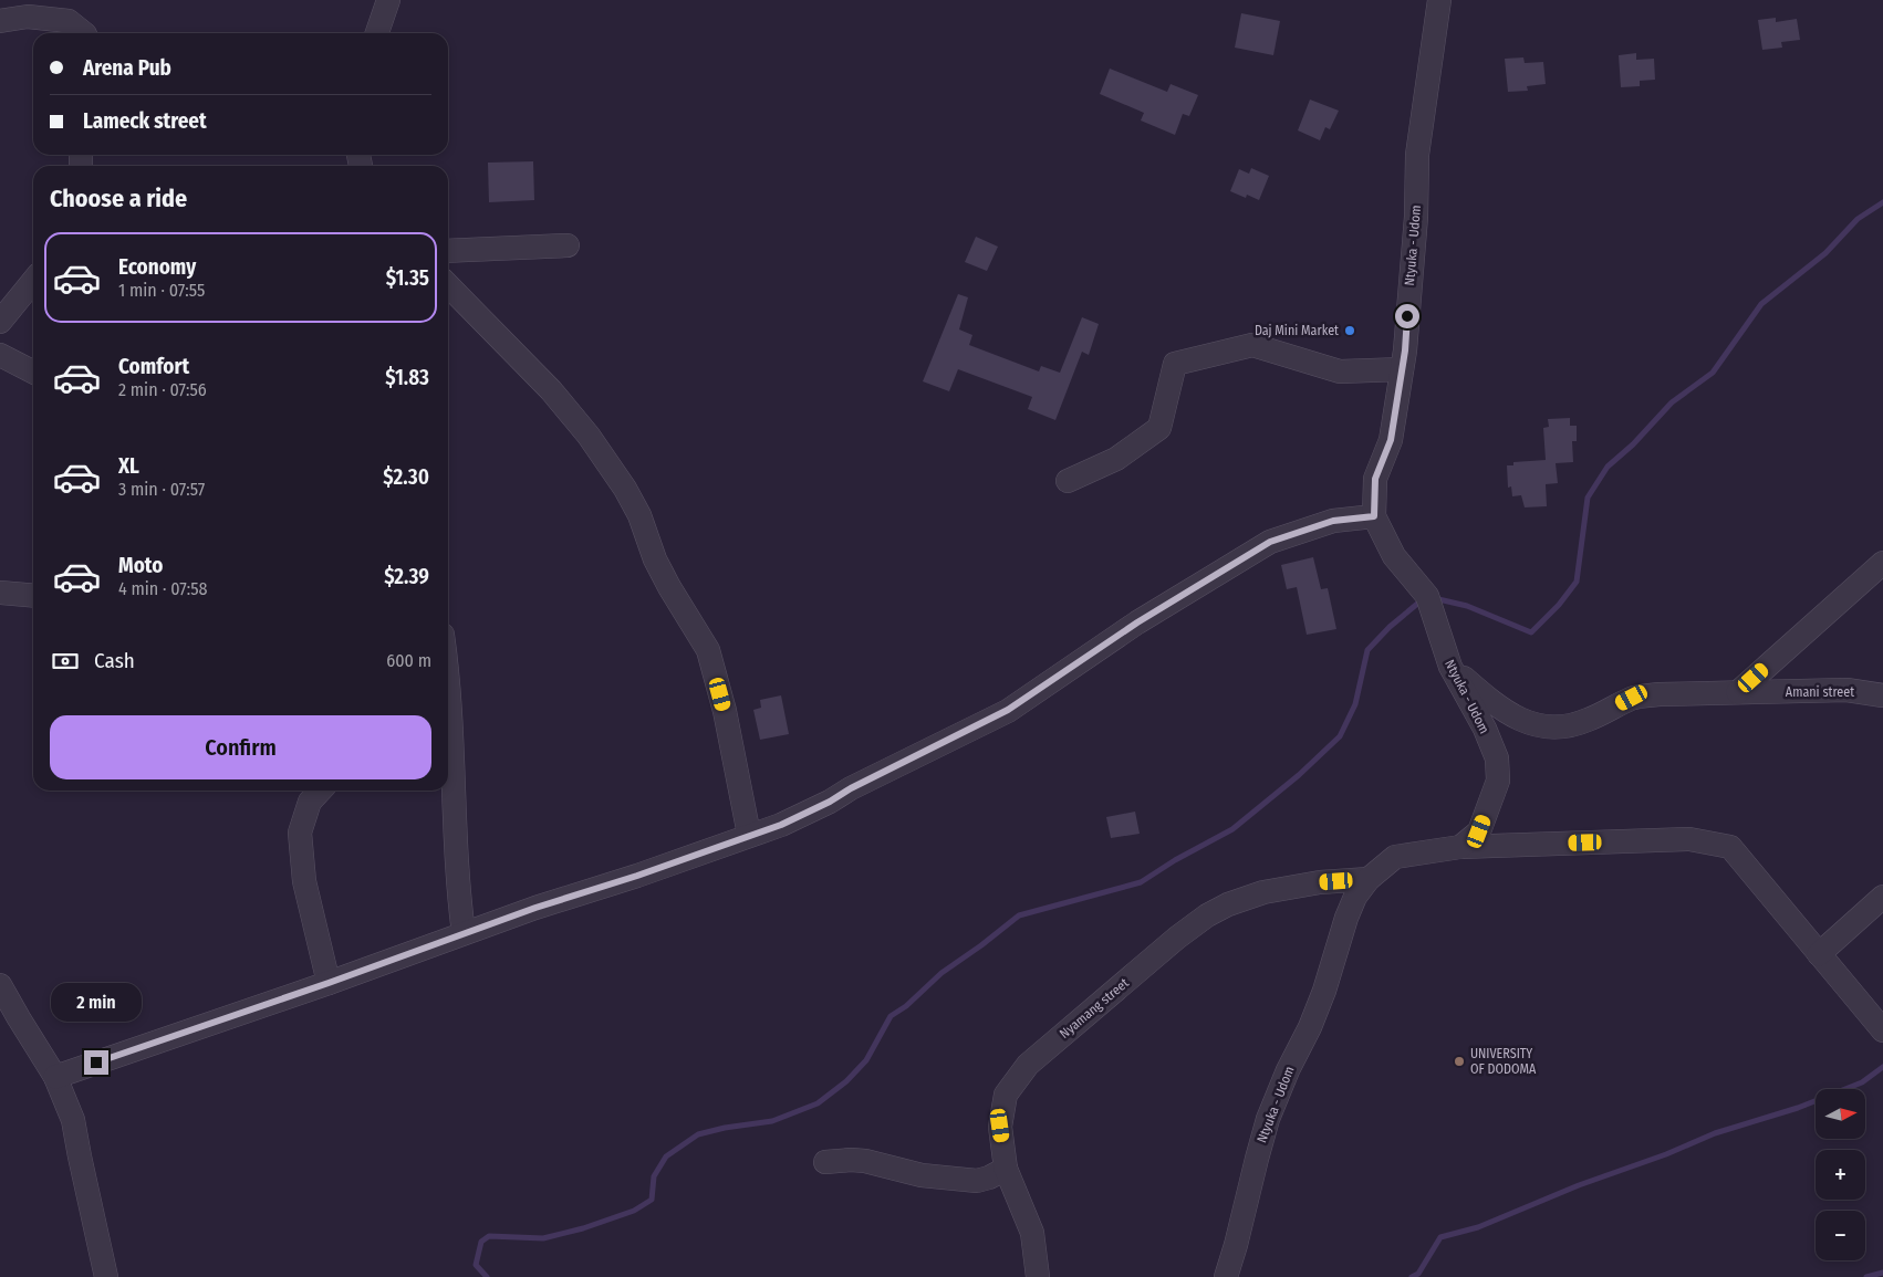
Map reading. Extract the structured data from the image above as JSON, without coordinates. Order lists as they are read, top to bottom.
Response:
{
  "streets": {
    "street": ["Ntyuka - Udom", "Amani street", "Nyamang street"]
  },
  "crossings": [
    ["Ntyuka - Udom", "Amani street"],
    ["Ntyuka - Udom", "Nyamang street"]
  ],
  "places": ["Daj Mini Market", "UNIVERSITY OF DODOMA"],
  "north": "right",
  "page": {
    "banner": ["Arena Pub", "Lameck street"],
    "heading": "Choose a ride",
    "list": [
      {
        "name": "Economy",
        "note": "1 min · 07:55",
        "value": "$1.35"
      },
      {
        "name": "Comfort",
        "note": "2 min · 07:56",
        "value": "$1.83"
      },
      {
        "name": "XL",
        "note": "3 min · 07:57",
        "value": "$2.30"
      },
      {
        "name": "Moto",
        "note": "4 min · 07:58",
        "value": "$2.39"
      }
    ],
    "pay": ["Cash", "600 m"],
    "buttons": "Confirm",
    "bubble": "2 min",
    "map_buttons": ["+", "−"]
  }
}
